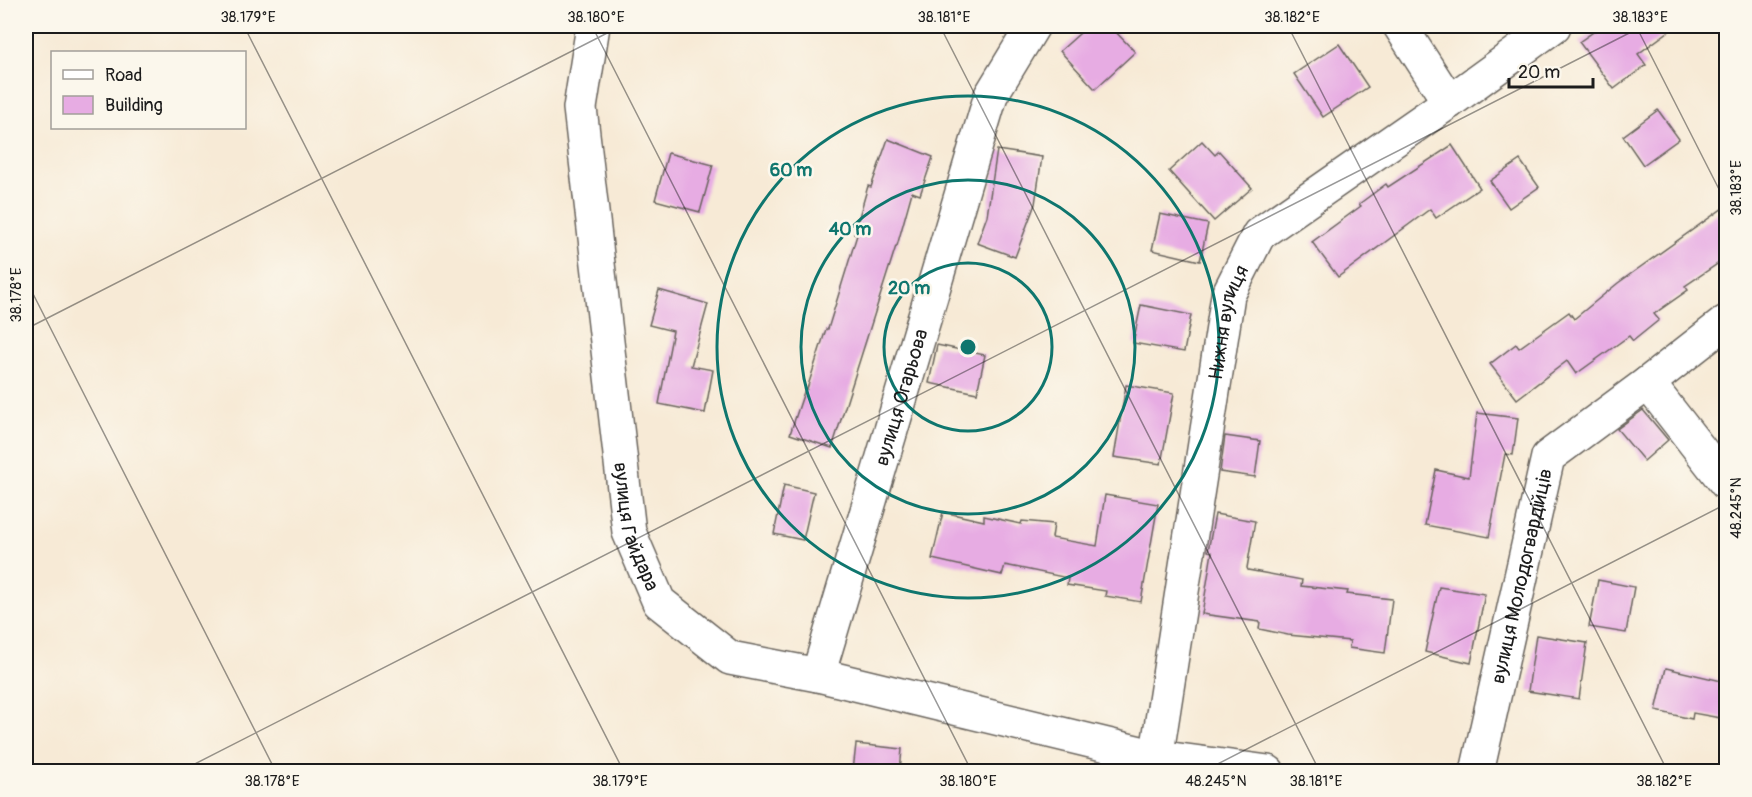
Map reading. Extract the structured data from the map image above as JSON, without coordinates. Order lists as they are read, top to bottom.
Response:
{
  "streets": {
    "street": [
      "Нижня вулиця",
      "вулиця Огарьова",
      "вулиця Гайдара",
      "вулиця Молодогвардійців"
    ]
  },
  "crossings": [
    ["Нижня вулиця", "вулиця Гайдара"],
    ["вулиця Огарьова", "вулиця Гайдара"]
  ],
  "legend": ["Road", "Building"],
  "scale_bar": "20 m",
  "coordinates": [
    "38.179°E",
    "38.180°E",
    "38.181°E",
    "38.182°E",
    "38.183°E",
    "38.178°E",
    "48.245°N"
  ],
  "rings": ["60 m", "40 m", "20 m"]
}
